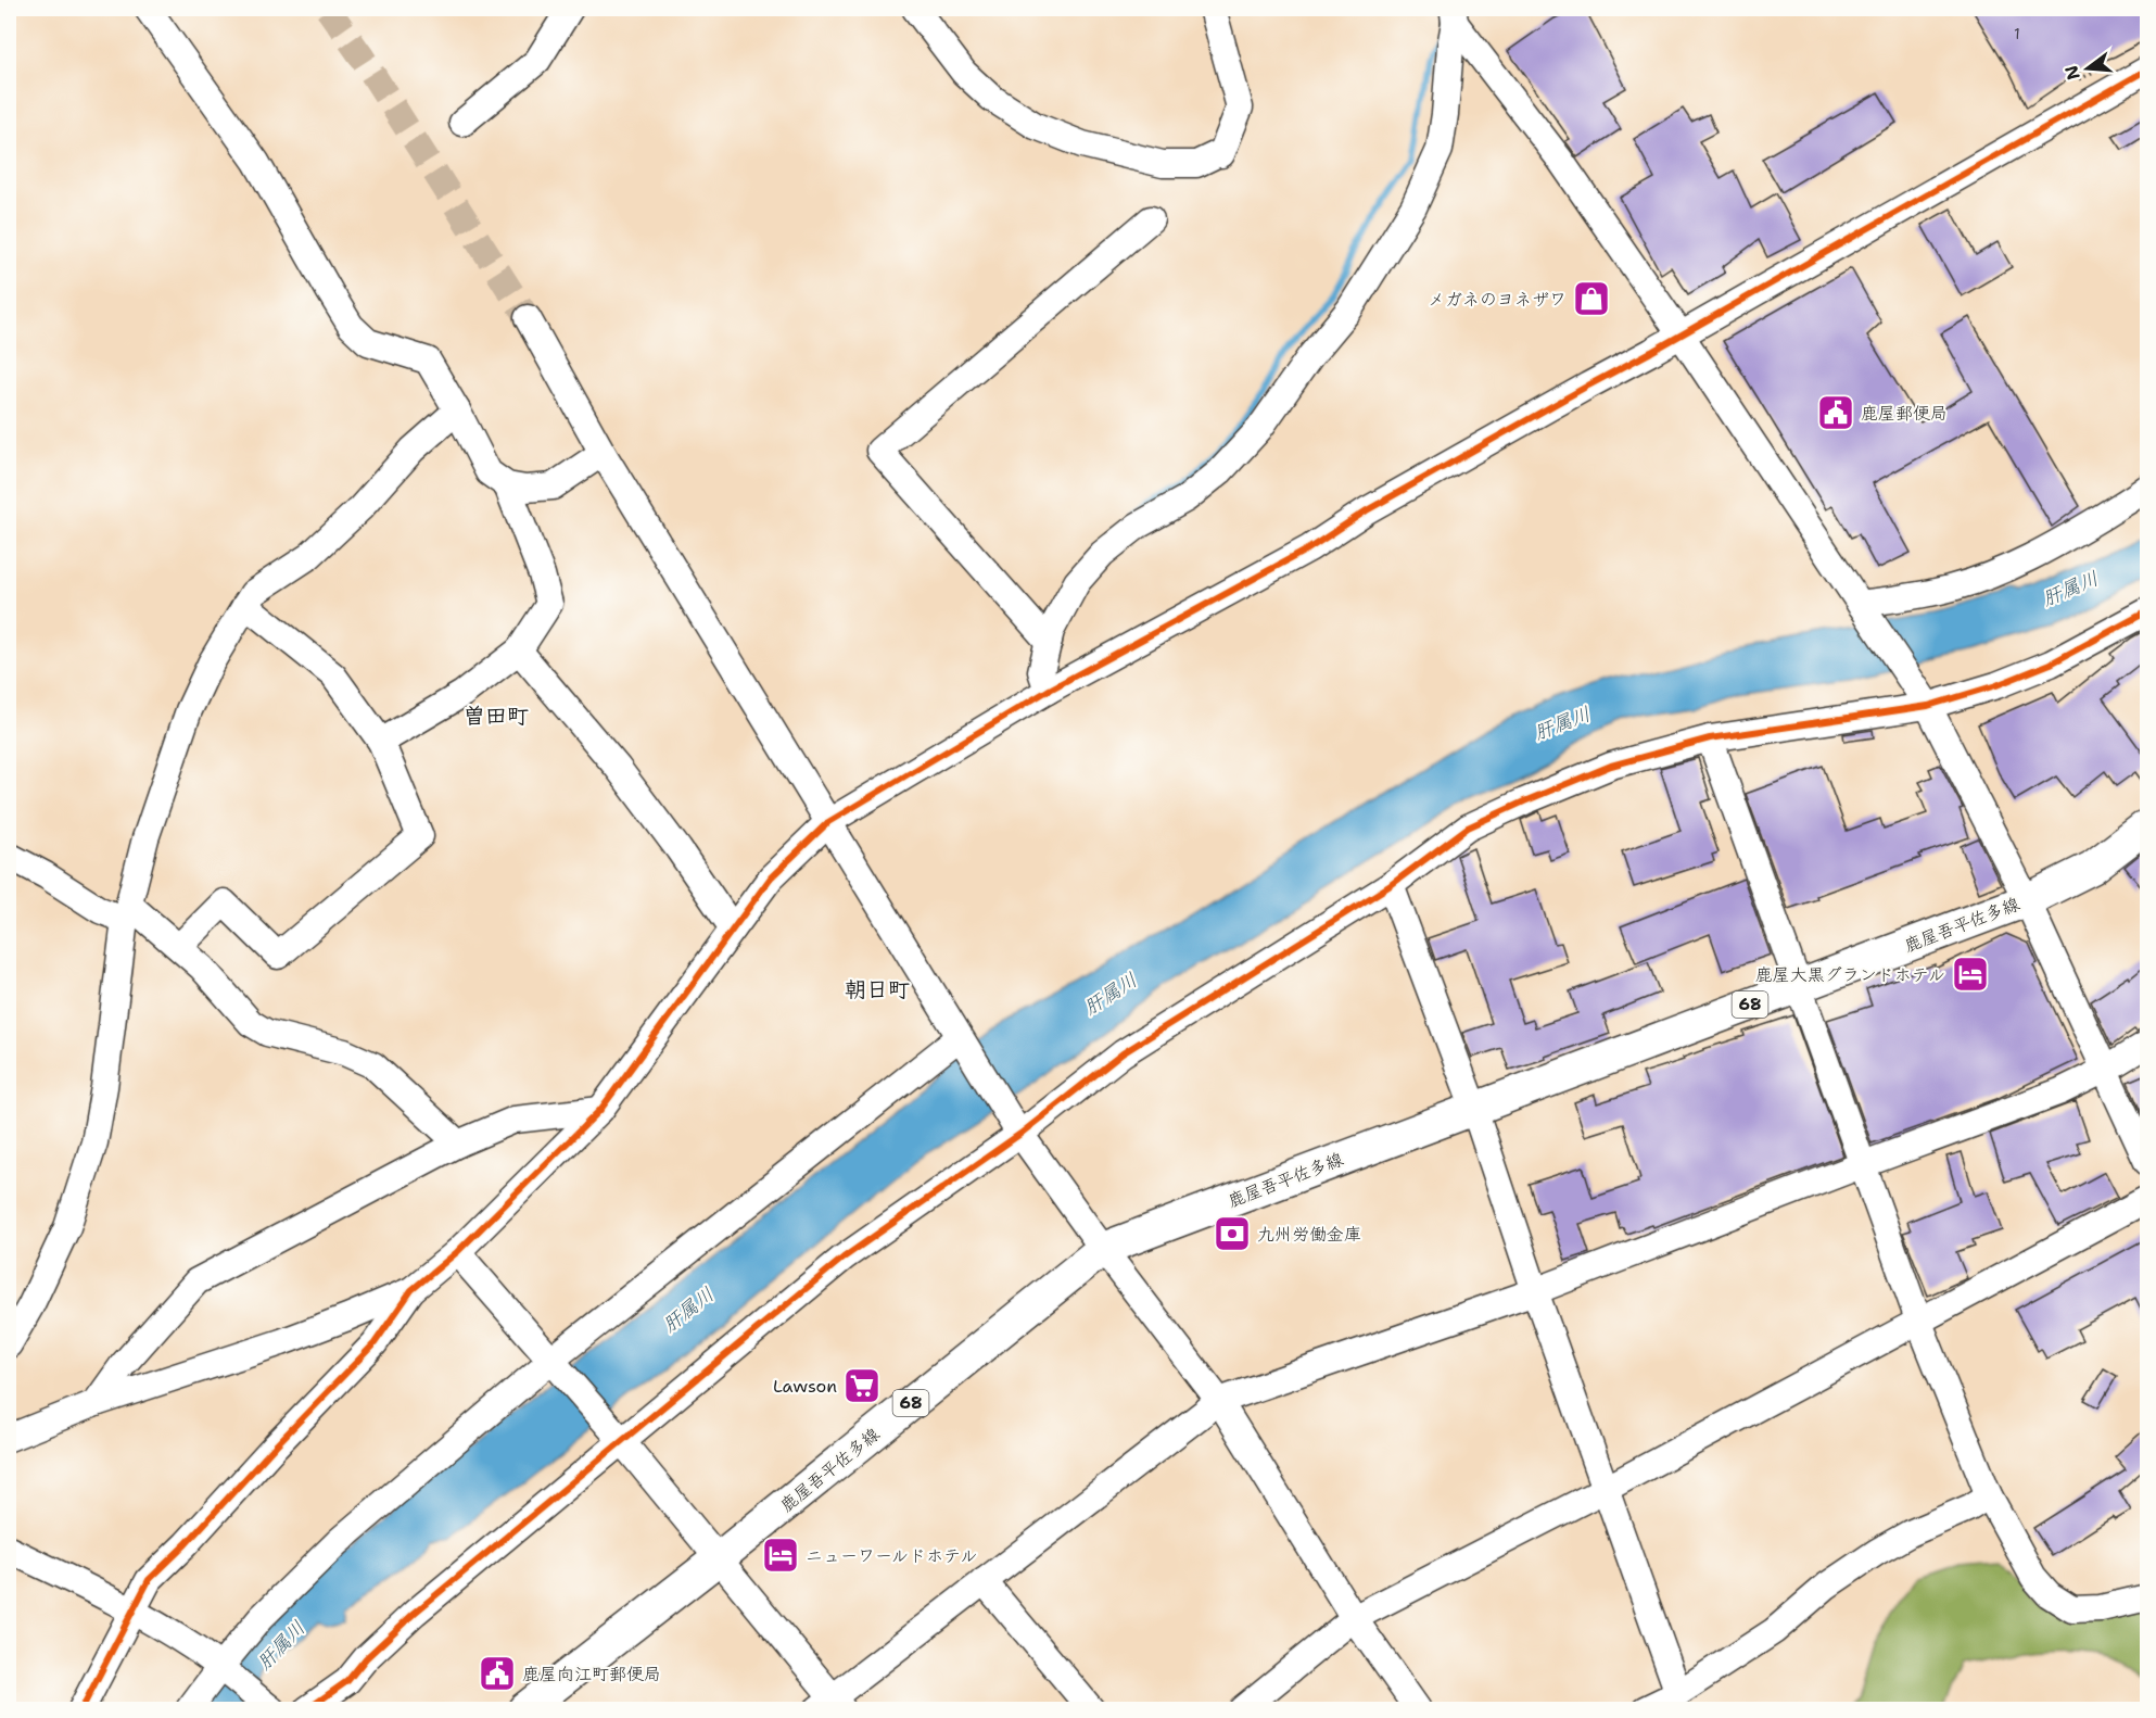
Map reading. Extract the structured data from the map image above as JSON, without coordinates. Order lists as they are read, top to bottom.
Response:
{
  "streets": {
    "main road": ["鹿屋吾平佐多線", "68"]
  },
  "districts": ["曽田町", "朝日町"],
  "water": ["肝属川"],
  "places": {
    "shop": ["メガネのヨネザワ"],
    "public building": ["鹿屋郵便局", "鹿屋向江町郵便局"],
    "hotel": ["鹿屋大黒グランドホテル", "ニューワールドホテル"],
    "bank": ["九州労働金庫"],
    "supermarket": ["Lawson"]
  },
  "house_numbers": ["1"],
  "north": "left"
}
